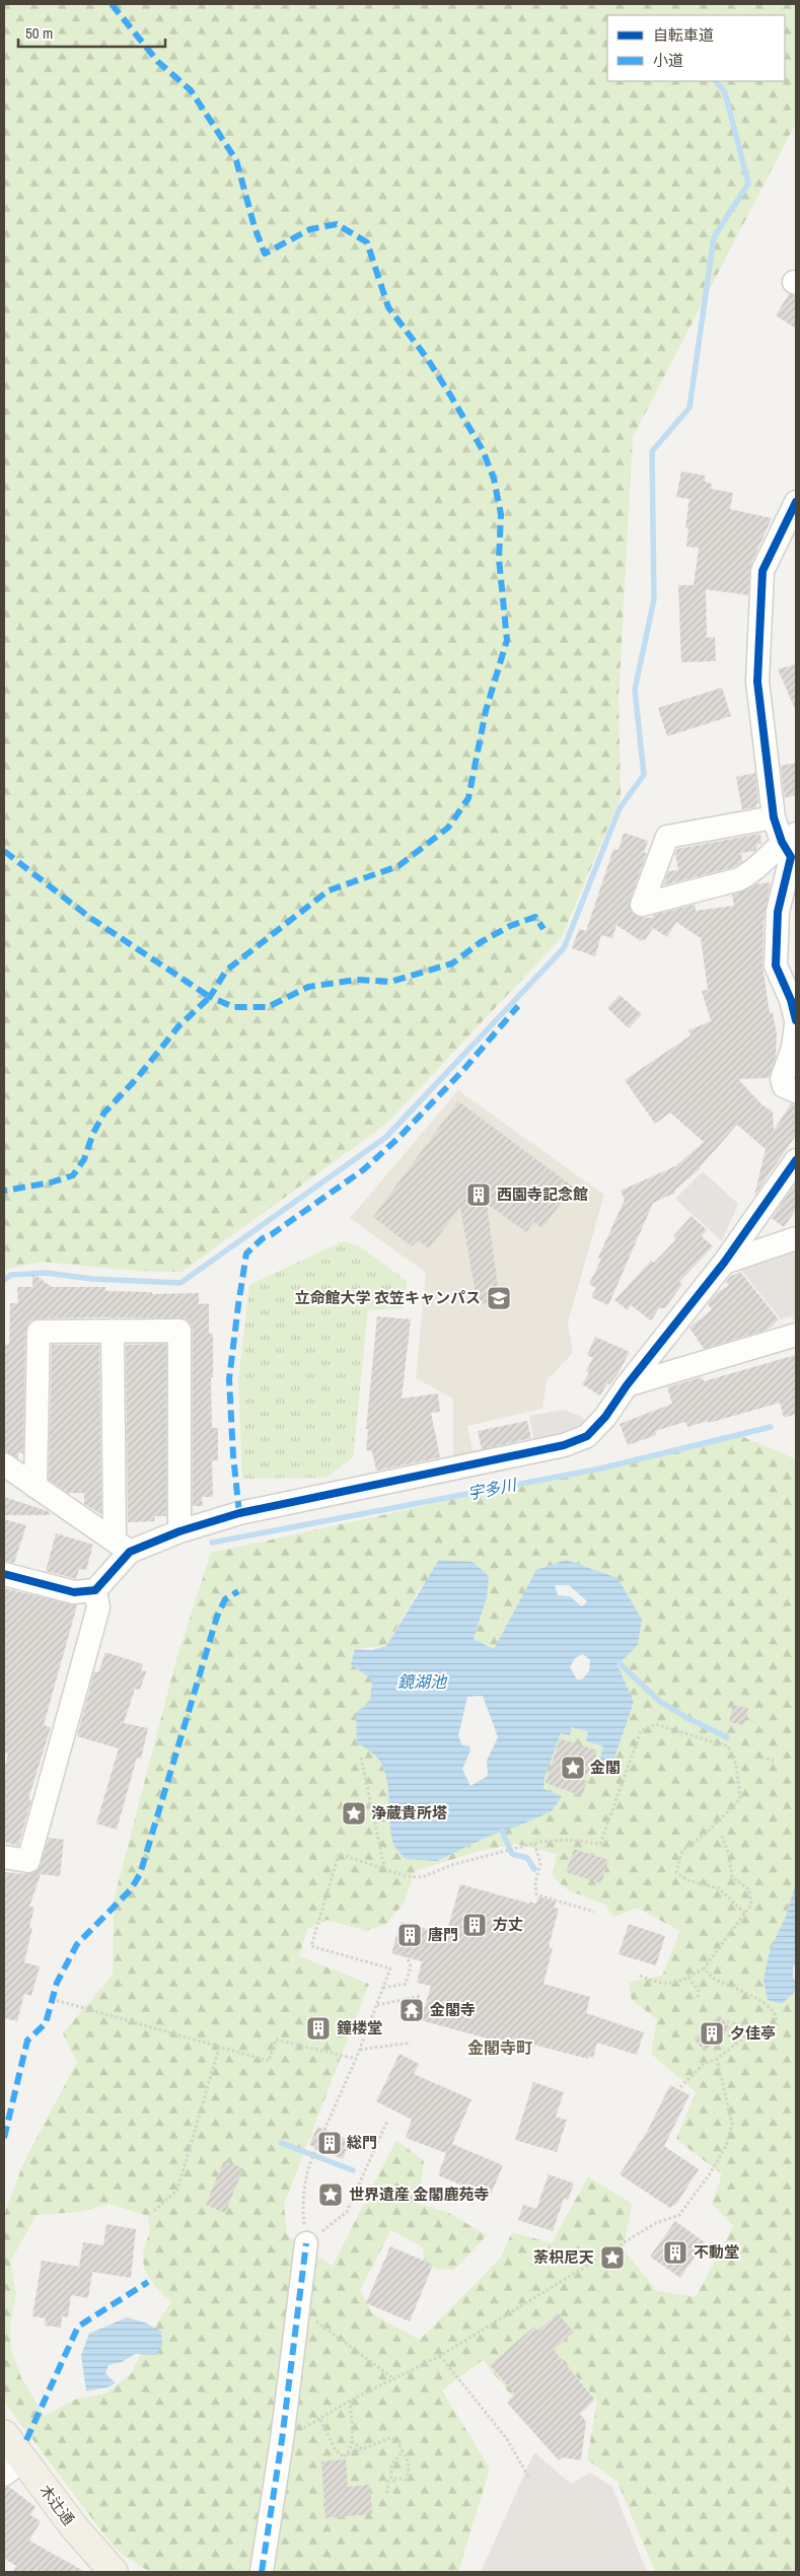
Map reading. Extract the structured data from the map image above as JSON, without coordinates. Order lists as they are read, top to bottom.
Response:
{
  "streets": {
    "main road": ["木辻通"]
  },
  "districts": ["金閣寺町"],
  "water": ["宇多川", "鏡湖池"],
  "places": {
    "building": [
      "西園寺記念館",
      "方丈",
      "唐門",
      "鐘楼堂",
      "夕佳亭",
      "総門",
      "不動堂"
    ],
    "school or university": ["立命館大学 衣笠キャンパス"],
    "place": [
      "金閣",
      "浄蔵貴所塔",
      "世界遺産 金閣鹿苑寺",
      "荼枳尼天"
    ],
    "temple": ["金閣寺"]
  },
  "legend": ["自転車道", "小道"],
  "scale_bar": "50 m"
}
